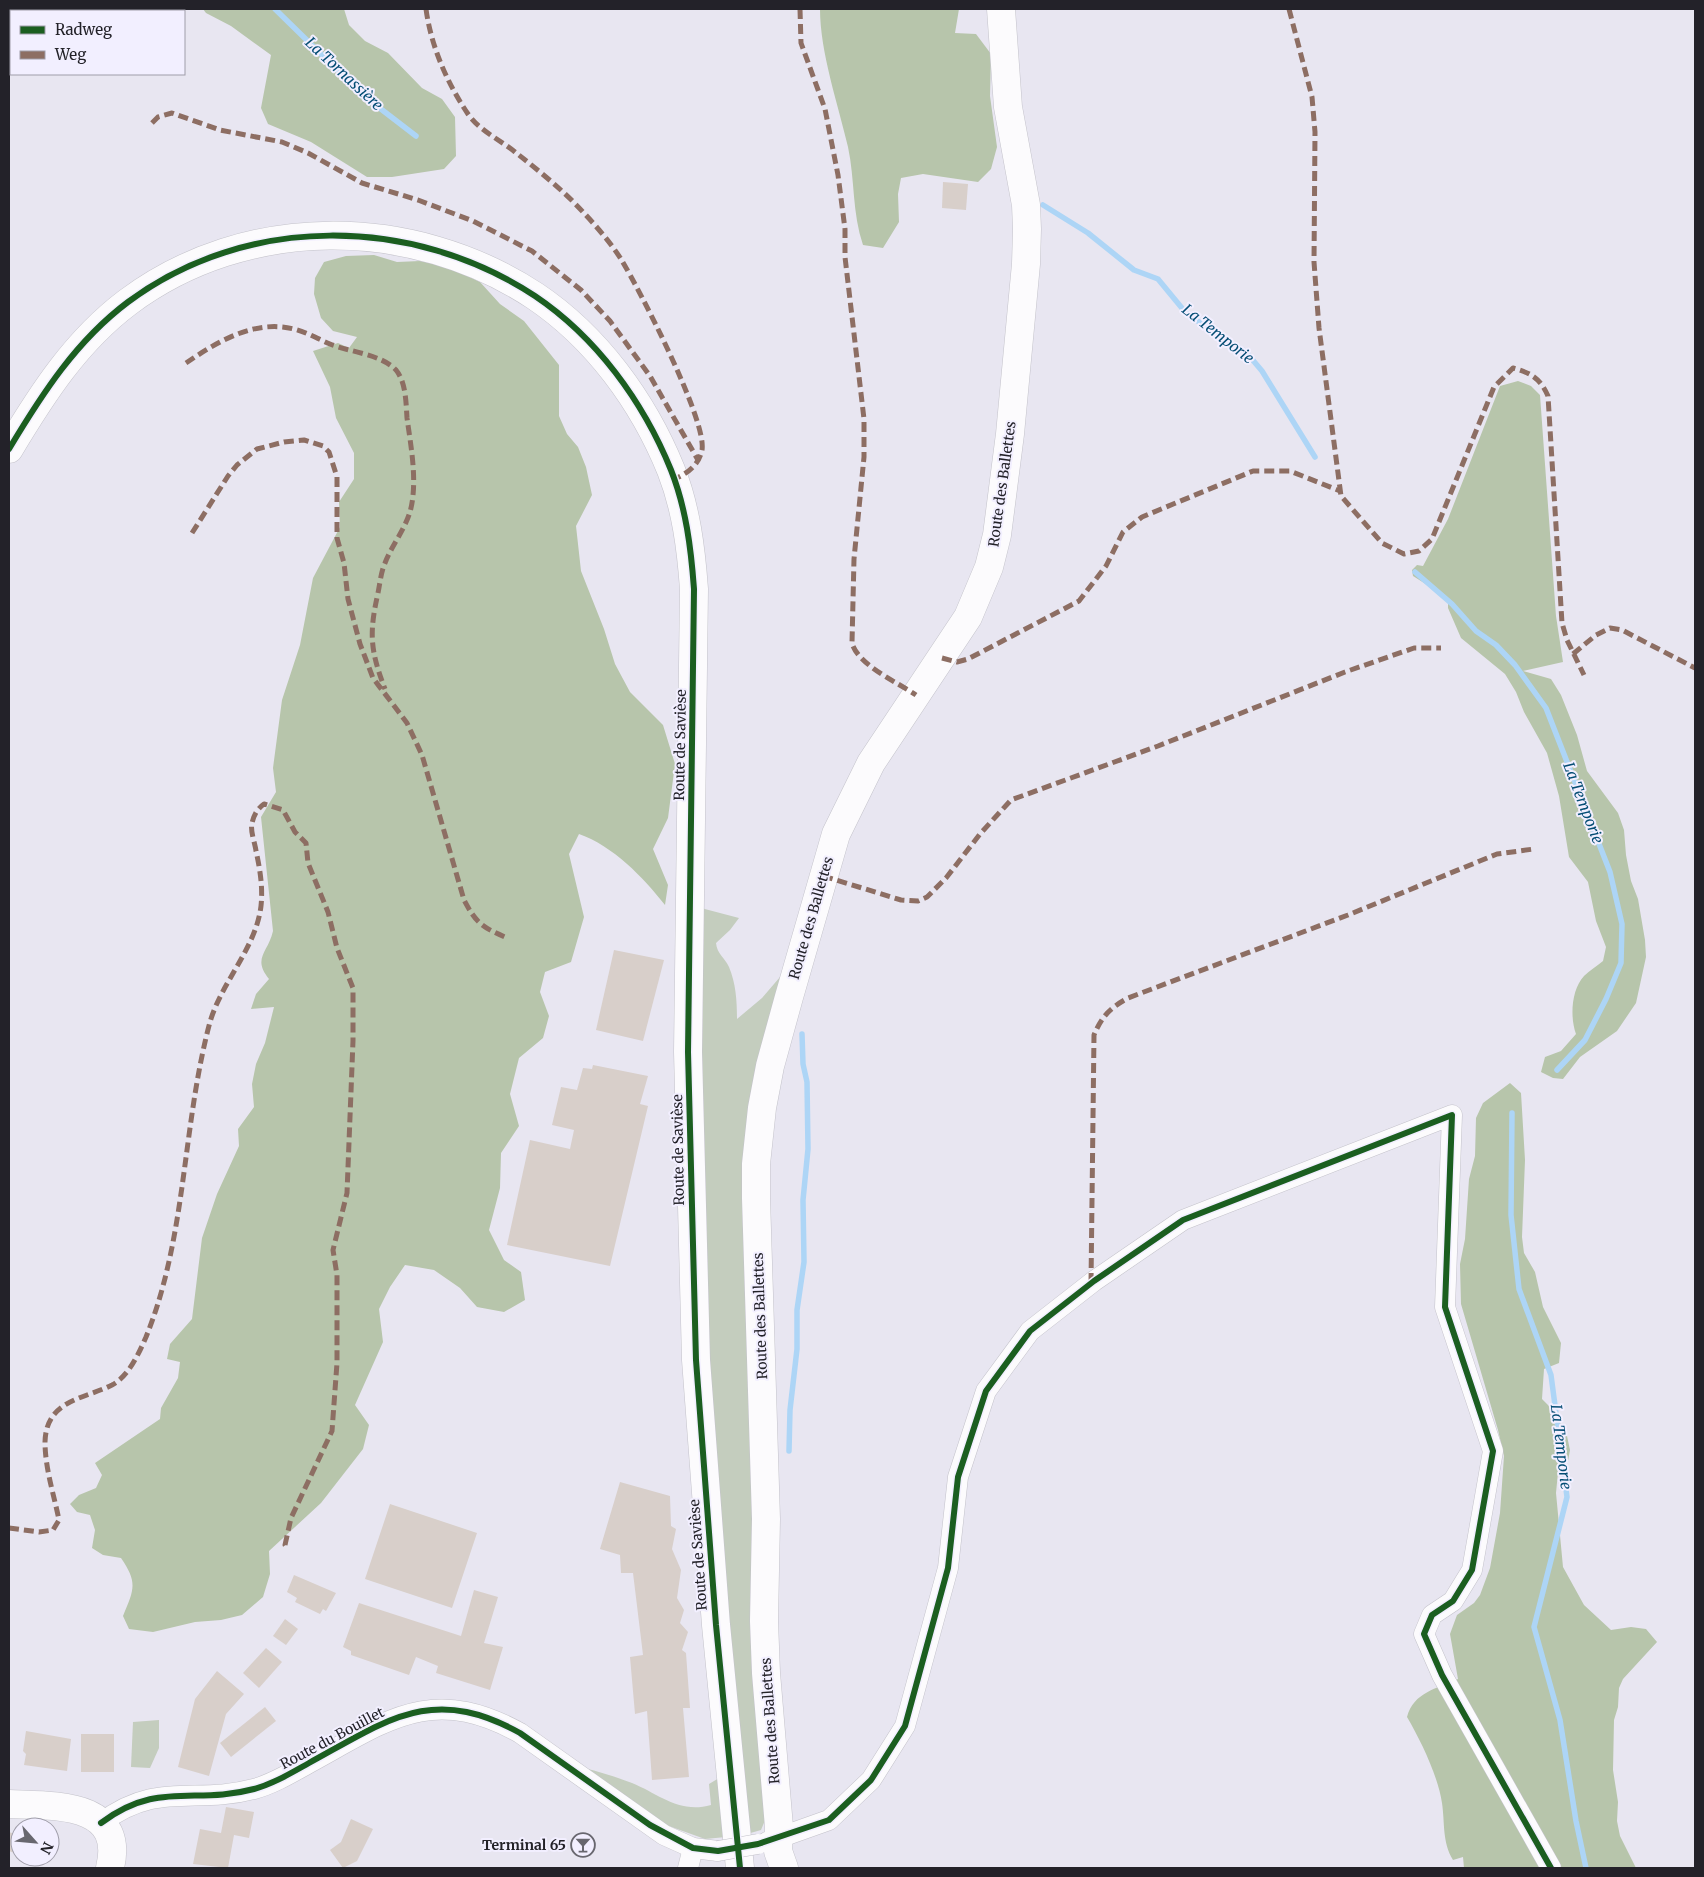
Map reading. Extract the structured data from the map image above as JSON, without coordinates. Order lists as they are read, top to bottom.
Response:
{
  "streets": {
    "street": ["Route des Ballettes", "Route de Savièse", "Route du Bouillet"]
  },
  "water": ["La Tornassière", "La Temporie"],
  "places": {
    "bar": ["Terminal 65"]
  },
  "legend": ["Radweg", "Weg"],
  "north": "bottom right"
}
